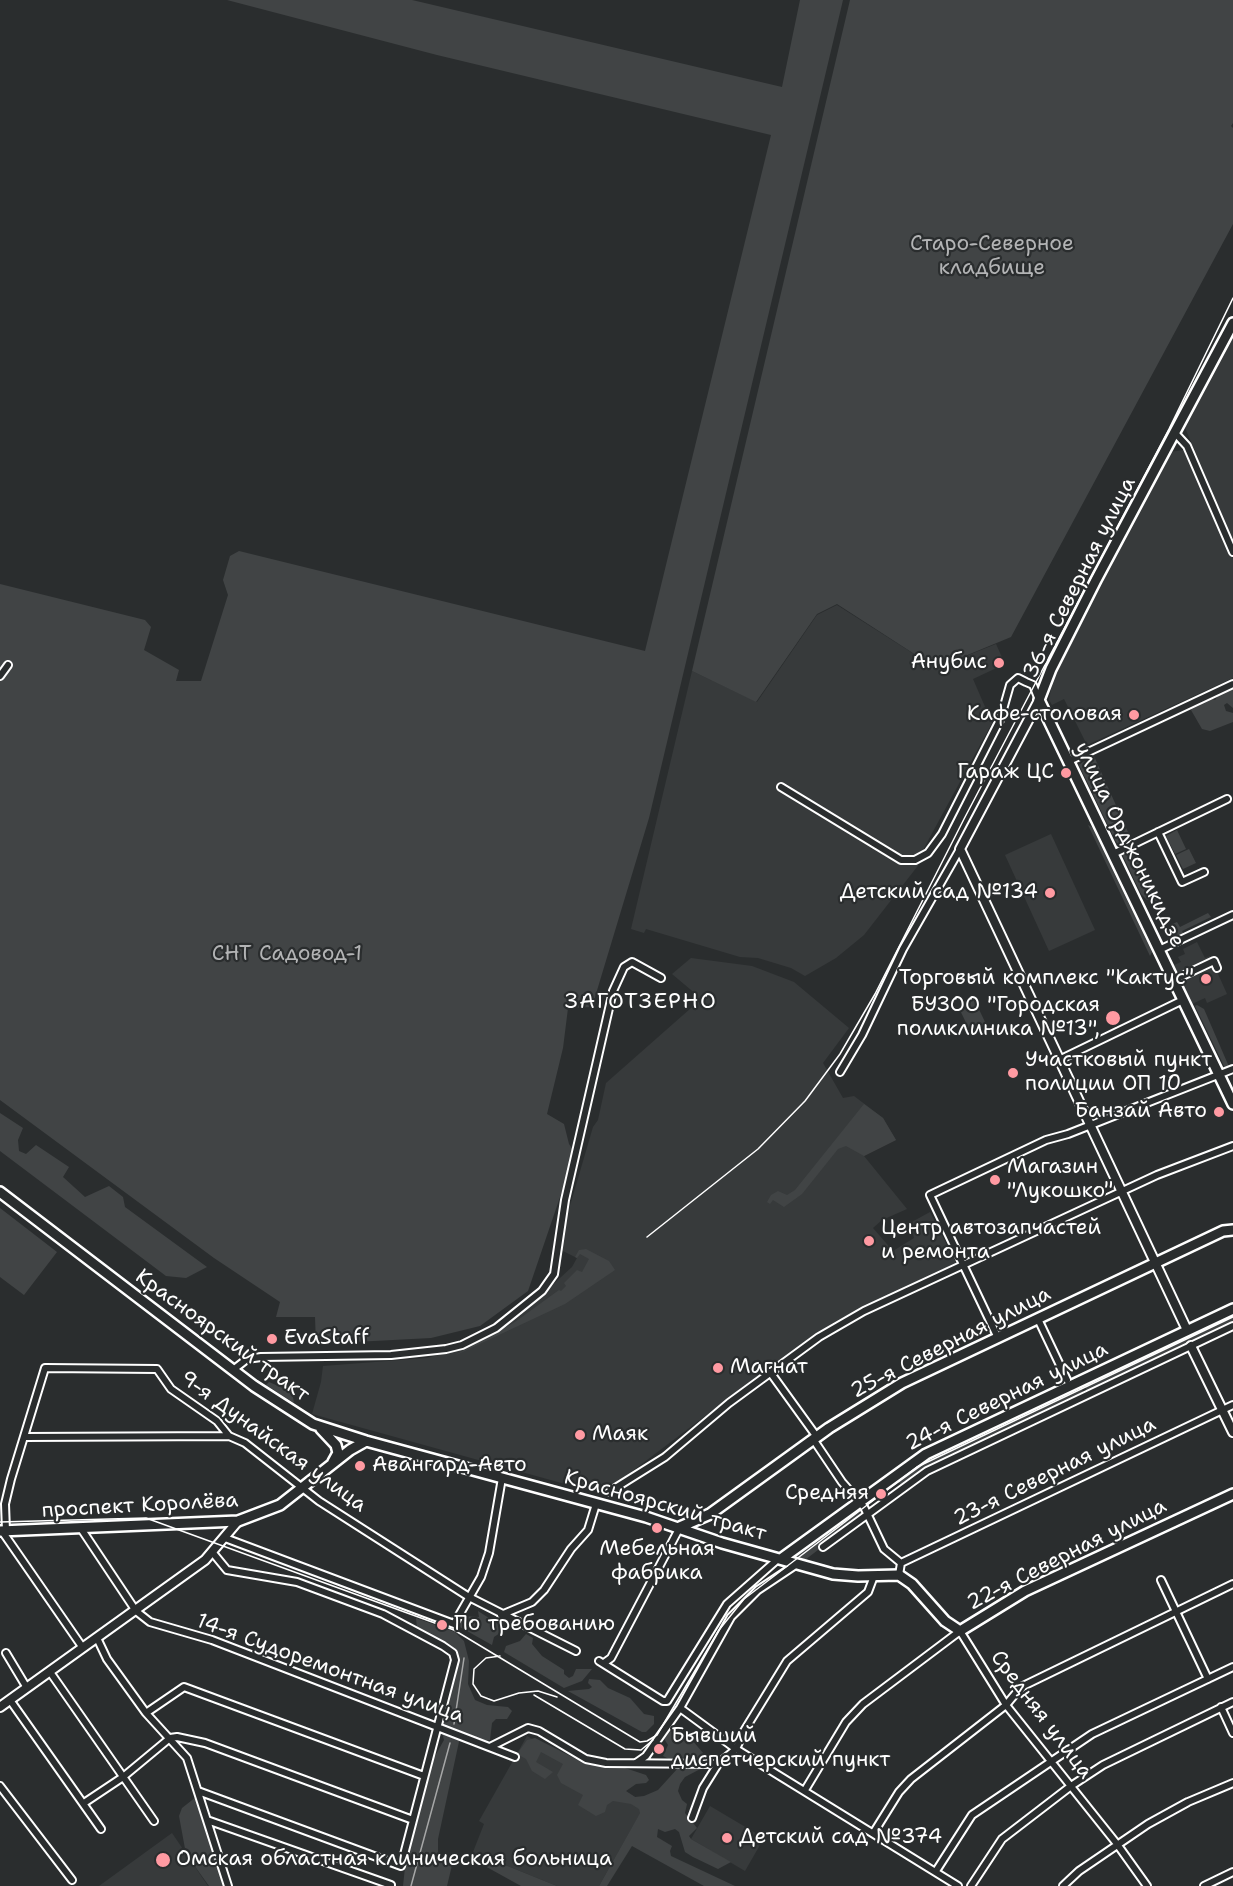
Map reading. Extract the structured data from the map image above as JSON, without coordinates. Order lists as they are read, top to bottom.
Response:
{
  "streets": {
    "main road": [
      "36-я Северная улица",
      "улица Орджоникидзе",
      "Красноярский тракт",
      "25-я Северная улица",
      "24-я Северная улица",
      "проспект Королёва",
      "22-я Северная улица",
      "Средняя улица"
    ],
    "street": ["9-я Дунайская улица", "23-я Северная улица", "14-я Судоремонтная улица"]
  },
  "crossings": [
    ["36-я Северная улица", "улица Орджоникидзе"],
    ["Красноярский тракт", "25-я Северная улица"],
    ["Красноярский тракт", "24-я Северная улица"],
    ["Красноярский тракт", "проспект Королёва"],
    ["Красноярский тракт", "Средняя улица"],
    ["25-я Северная улица", "24-я Северная улица"],
    ["9-я Дунайская улица", "проспект Королёва"],
    ["22-я Северная улица", "Средняя улица"]
  ],
  "districts": ["ЗАГОТЗЕРНО"],
  "parks": ["Старо-Северное кладбище", "СНТ Садовод-1"],
  "places": [
    "Анубис",
    "Кафе-столовая",
    "Гараж ЦС",
    "Детский сад №134",
    "Торговый комплекс \"Кактус\"",
    "БУЗОО \"Городская поликлиника №13\",",
    "Участковый пункт полиции ОП 10",
    "Банзай Авто",
    "Магазин \"Лукошко\"",
    "Центр автозапчастей и ремонта",
    "EvaStaff",
    "Магнат",
    "Маяк",
    "Авангард-Авто",
    "Средняя",
    "Мебельная фабрика",
    "По требованию",
    "Бывший диспетчерский пункт",
    "Детский сад №374",
    "Омская областная клиническая больница"
  ]
}
